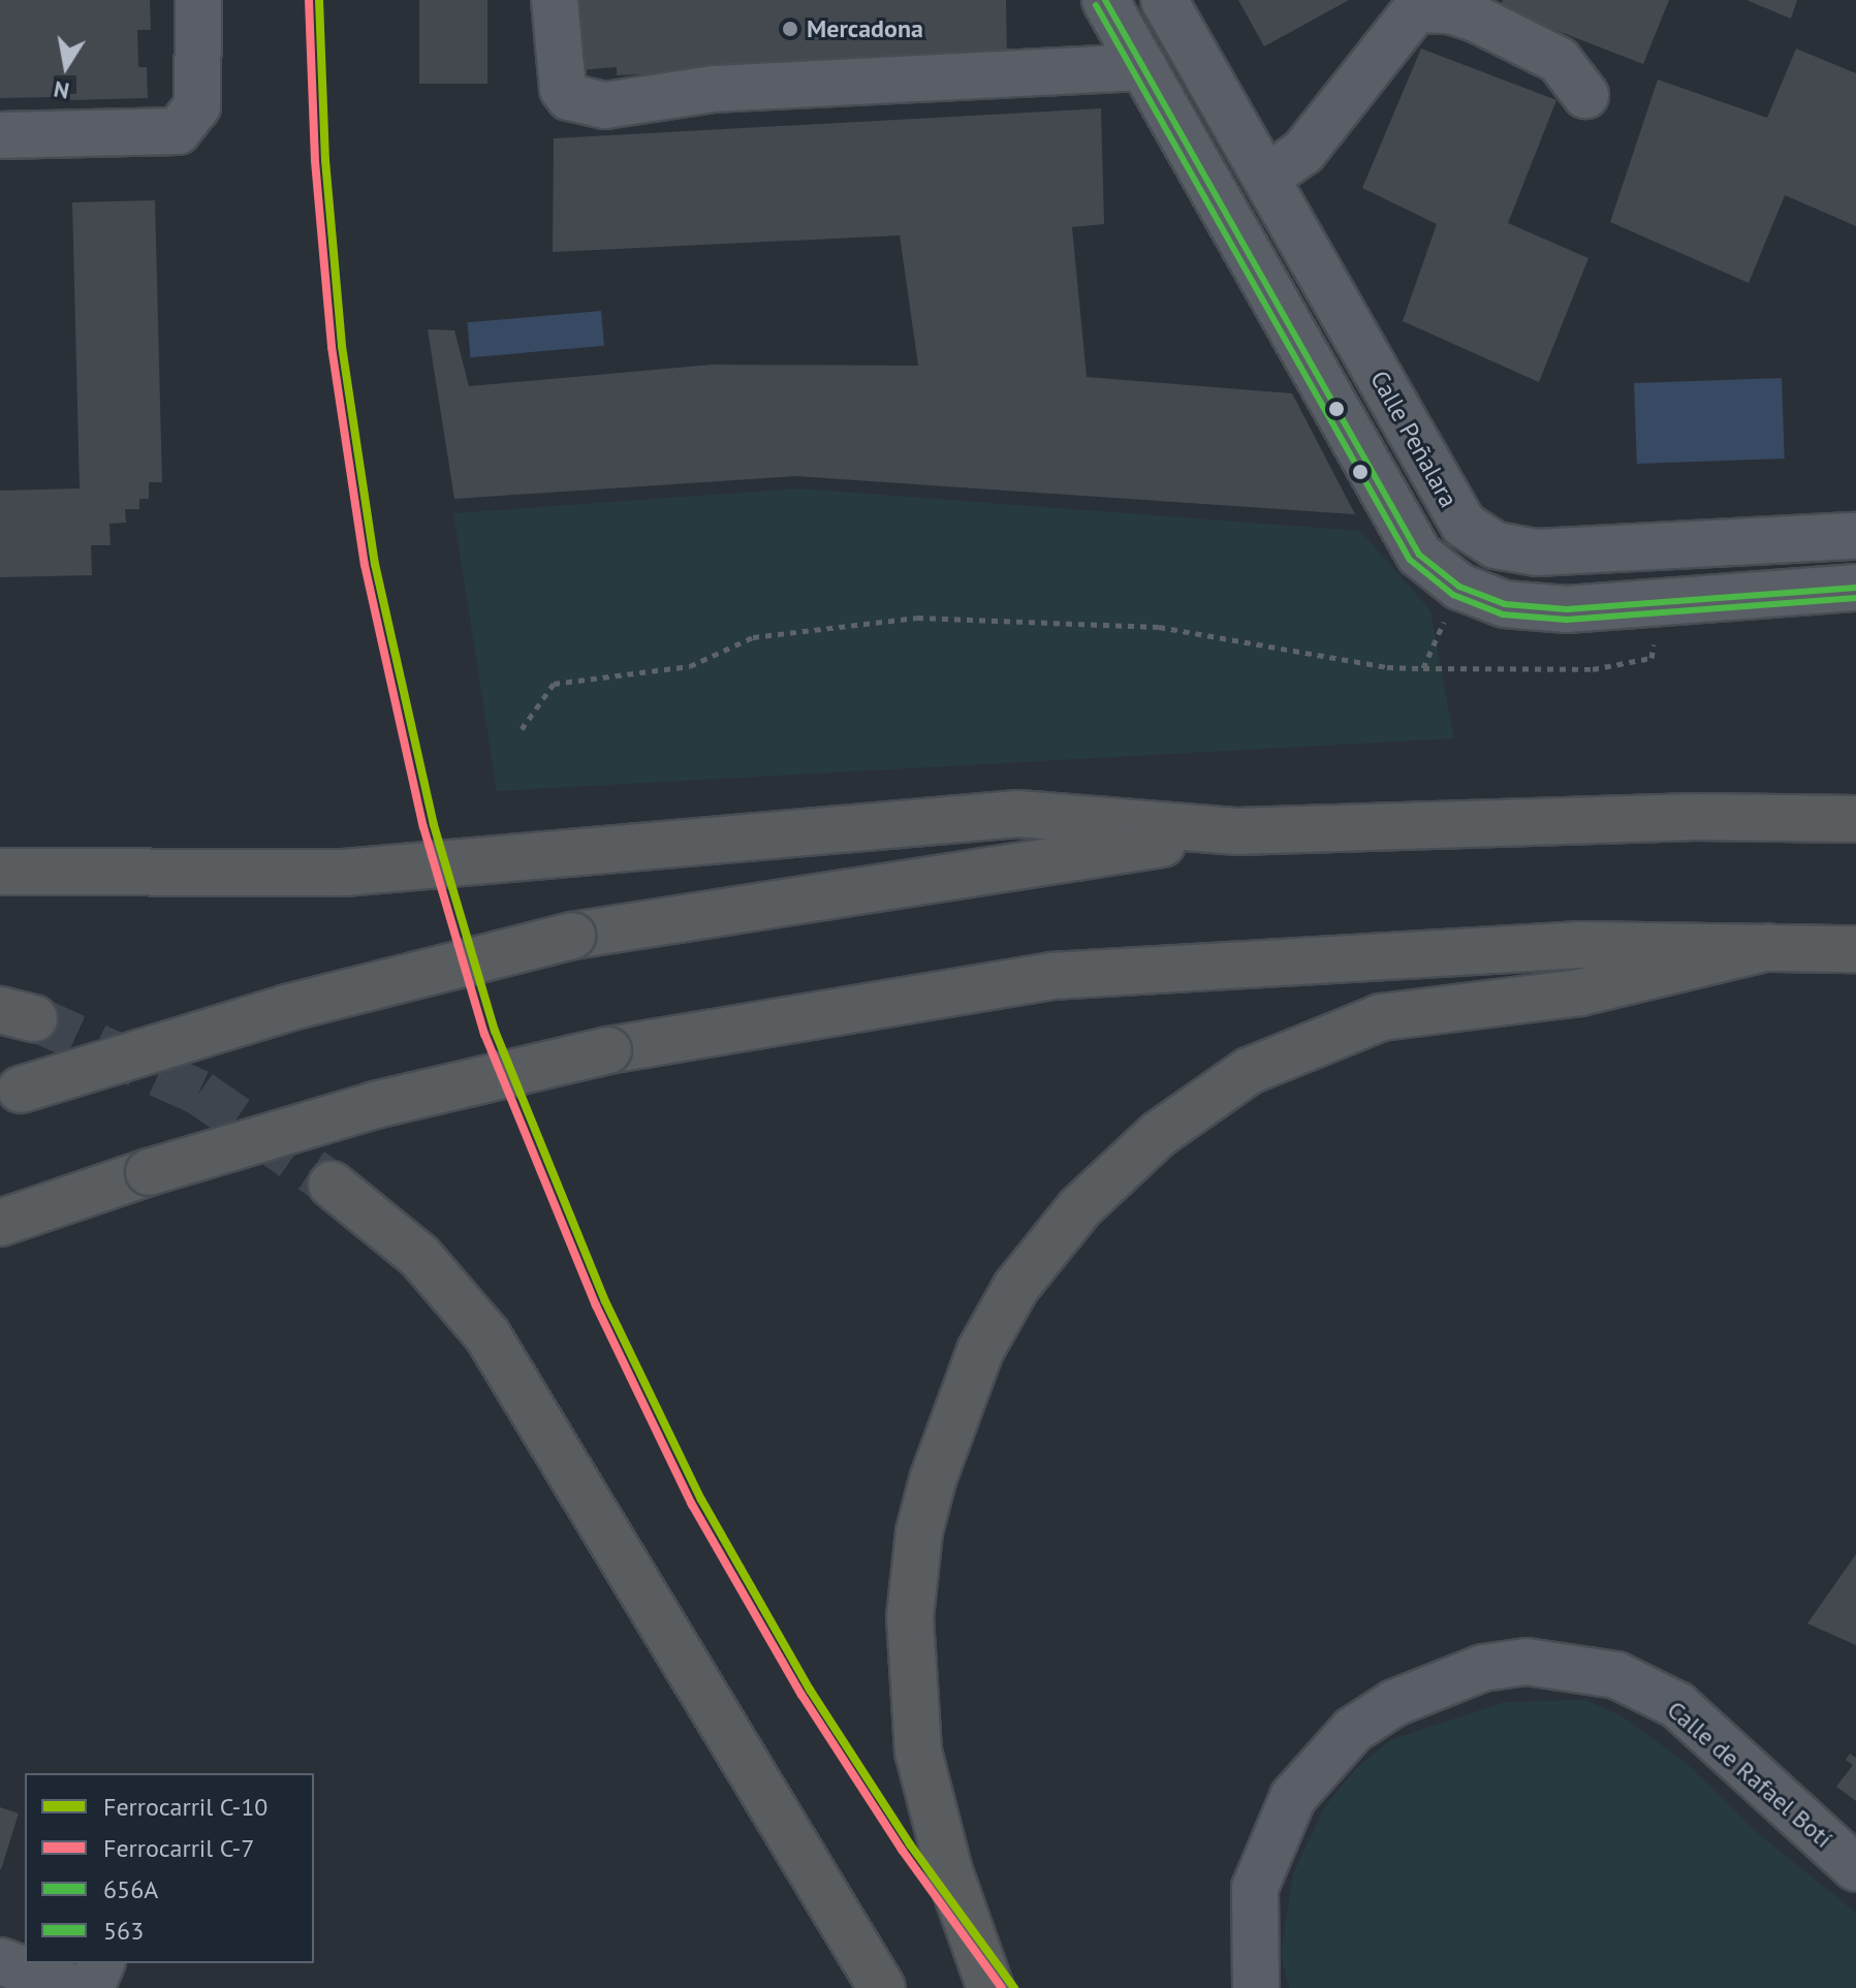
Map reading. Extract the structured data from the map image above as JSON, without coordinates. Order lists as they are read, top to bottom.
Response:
{
  "streets": {
    "street": ["Calle Peñalara", "Calle de Rafael Botí"]
  },
  "places": ["Mercadona"],
  "lines": [
    "rail line C-10",
    "rail line C-7",
    "transit line 656A",
    "transit line 563"
  ],
  "legend": [
    "Ferrocarril C-10",
    "Ferrocarril C-7",
    "656A",
    "563"
  ],
  "north": "bottom"
}
